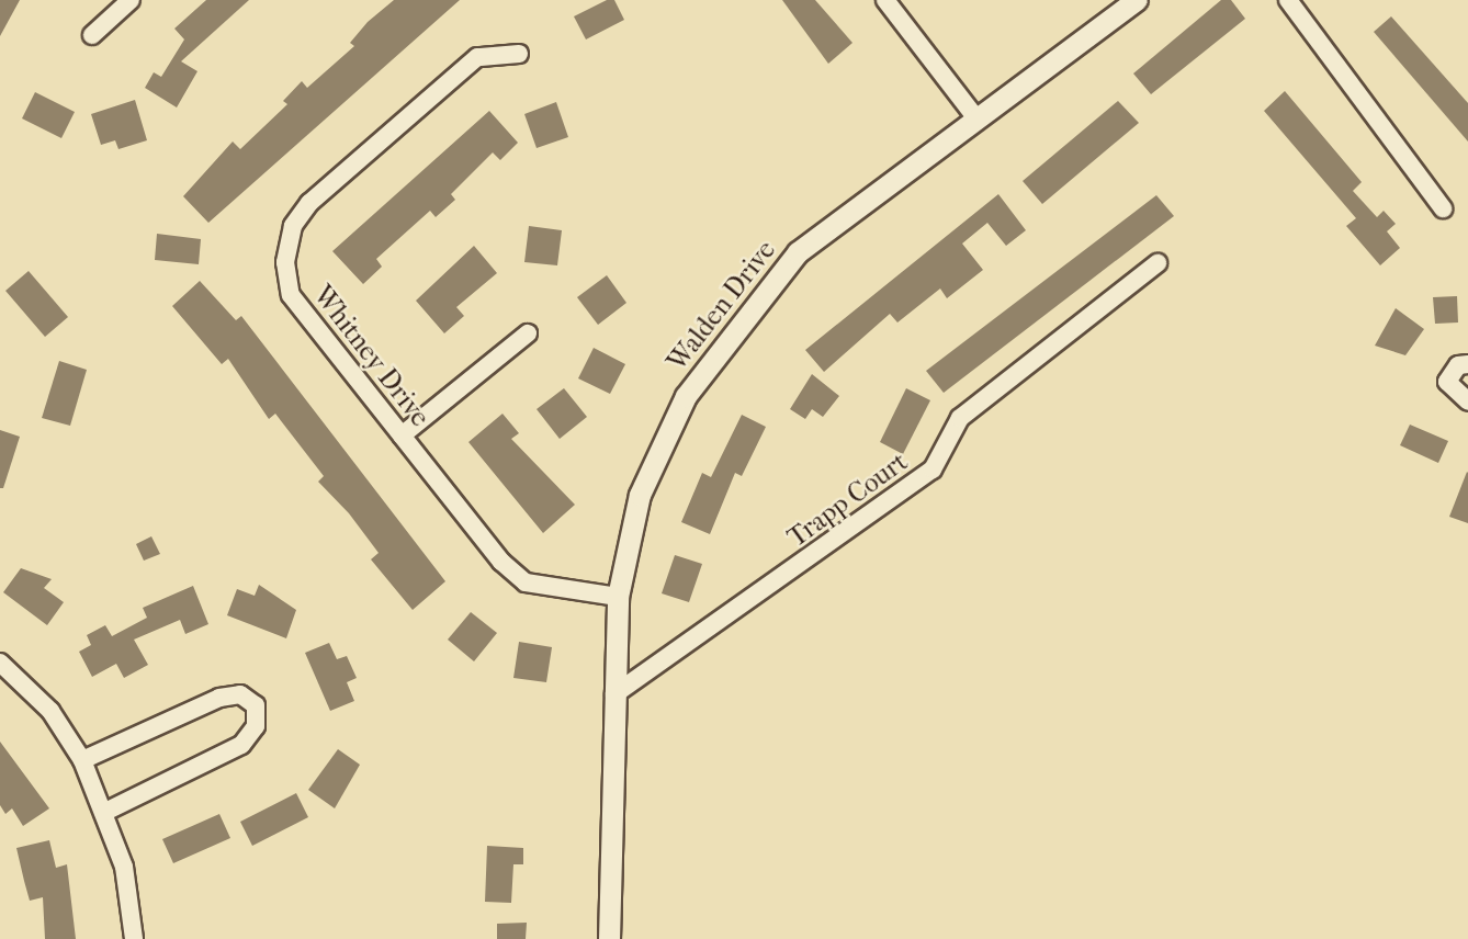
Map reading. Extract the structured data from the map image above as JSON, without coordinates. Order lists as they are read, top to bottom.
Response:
{
  "streets": {
    "street": ["Walden Drive", "Whitney Drive", "Trapp Court"]
  },
  "crossings": [
    ["Walden Drive", "Whitney Drive"],
    ["Walden Drive", "Trapp Court"]
  ]
}
